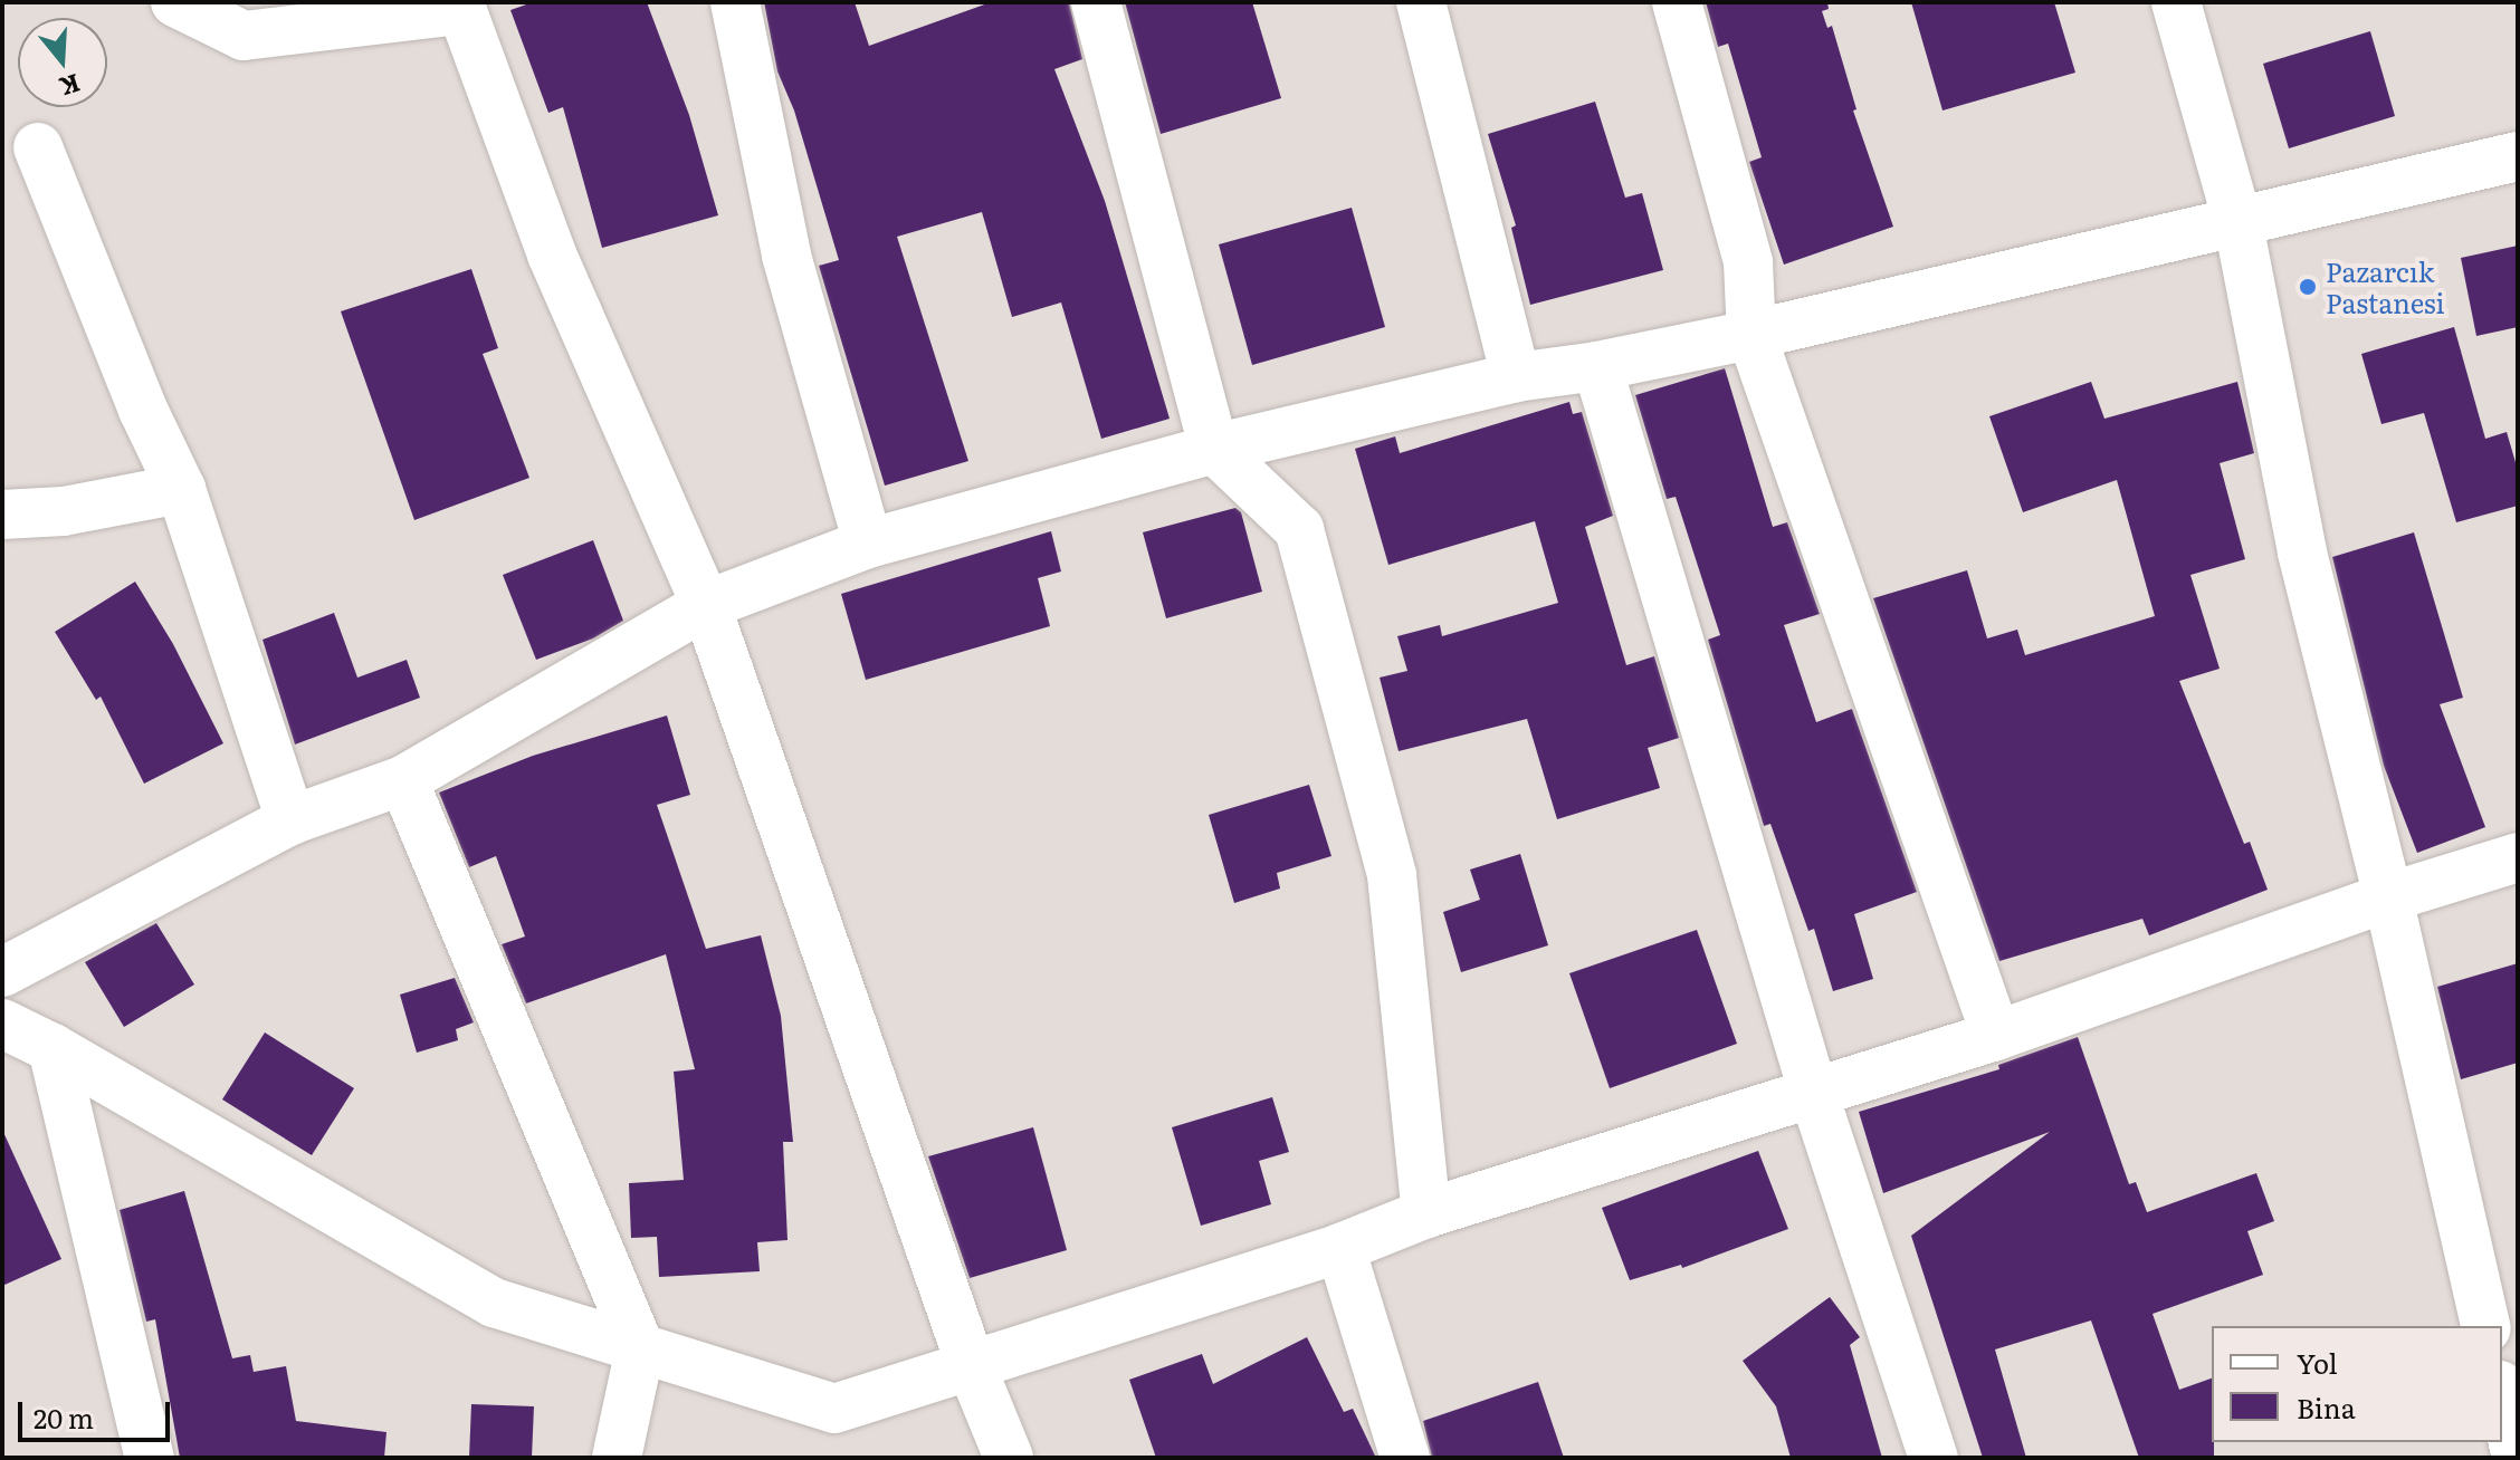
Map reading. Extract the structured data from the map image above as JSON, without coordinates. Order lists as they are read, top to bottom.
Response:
{
  "places": ["Pazarcık Pastanesi"],
  "legend": ["Yol", "Bina"],
  "scale_bar": "20 m",
  "north": "bottom"
}
